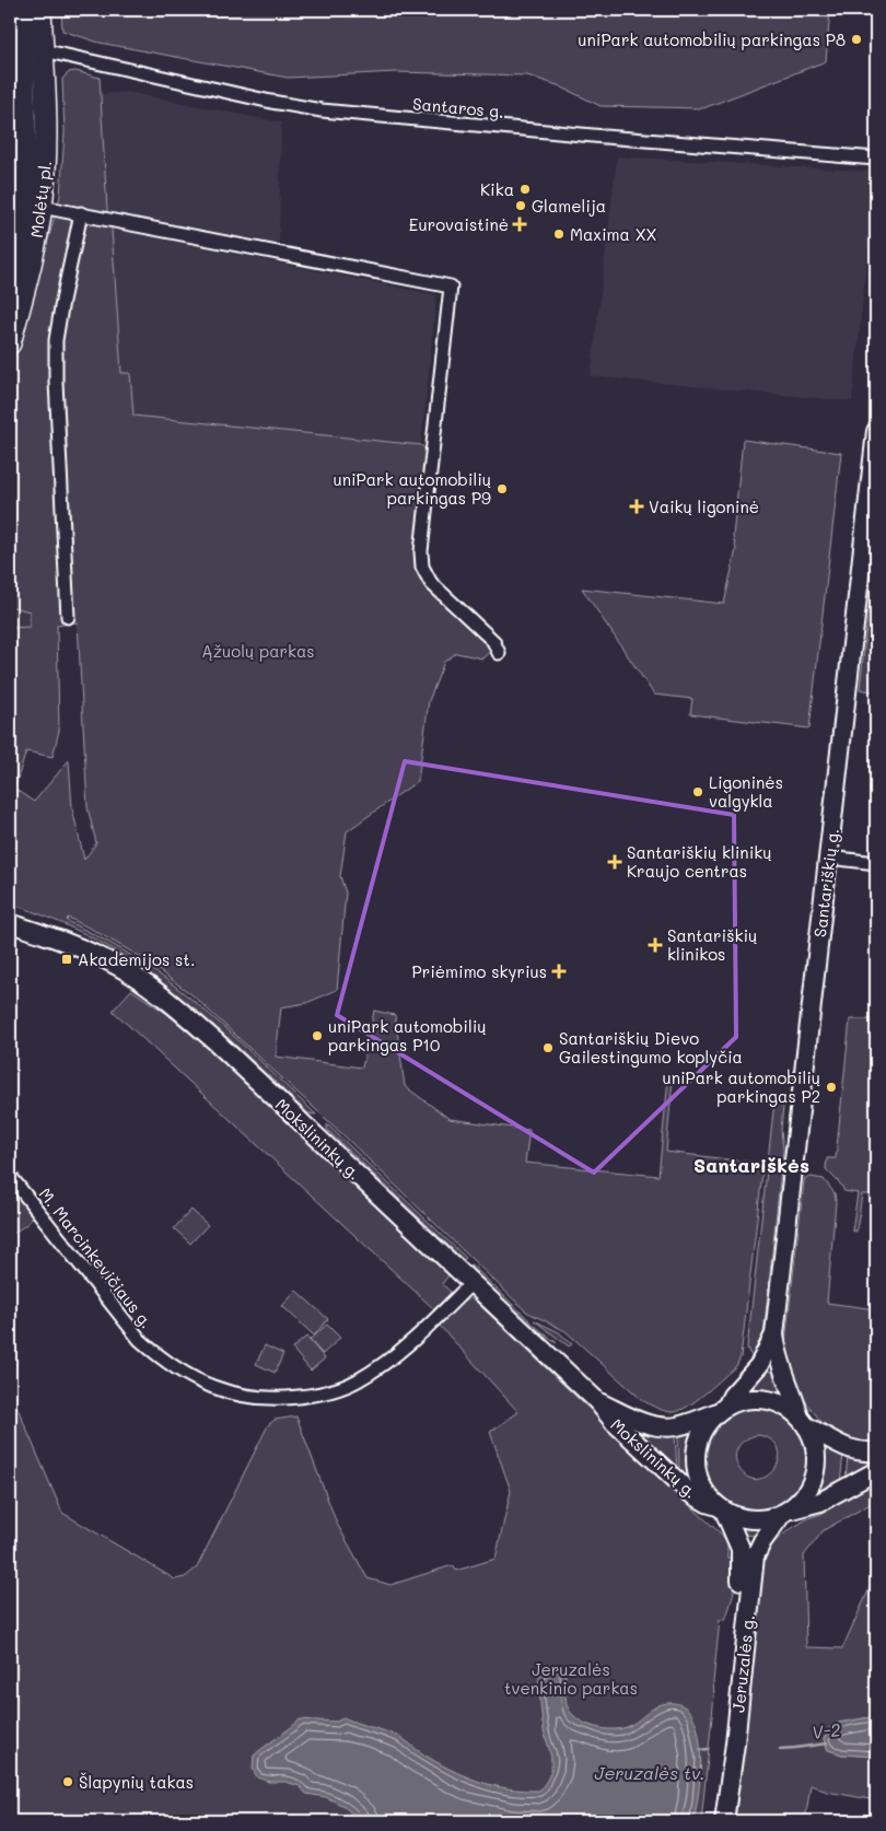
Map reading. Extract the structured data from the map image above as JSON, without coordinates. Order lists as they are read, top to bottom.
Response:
{
  "streets": {
    "highway": ["Molėtų pl."],
    "main road": ["Santariškių g.", "Mokslininkų g.", "Jeruzalės g."],
    "street": ["Santaros g.", "M. Marcinkevičiaus g."]
  },
  "crossings": [
    ["Santaros g.", "Molėtų pl."],
    ["Santariškių g.", "Mokslininkų g."],
    ["Santariškių g.", "Jeruzalės g."],
    ["Mokslininkų g.", "M. Marcinkevičiaus g."],
    ["Mokslininkų g.", "Jeruzalės g."]
  ],
  "districts": ["Santariškės"],
  "water": ["V-2", "Jeruzalės tv."],
  "parks": ["Ąžuolų parkas", "Jeruzalės tvenkinio parkas"],
  "places": {
    "other": [
      "uniPark automobilių parkingas P8",
      "Kika",
      "Glamelija",
      "Maxima XX",
      "uniPark automobilių parkingas P9",
      "Ligoninės valgykla",
      "uniPark automobilių parkingas P10",
      "Santariškių Dievo Gailestingumo koplyčia",
      "uniPark automobilių parkingas P2",
      "Šlapynių takas"
    ],
    "health": [
      "Eurovaistinė",
      "Vaikų ligoninė",
      "Santariškių klinikų Kraujo centras",
      "Santariškių klinikos",
      "Priėmimo skyrius"
    ],
    "transit": ["Akademijos st."]
  }
}
